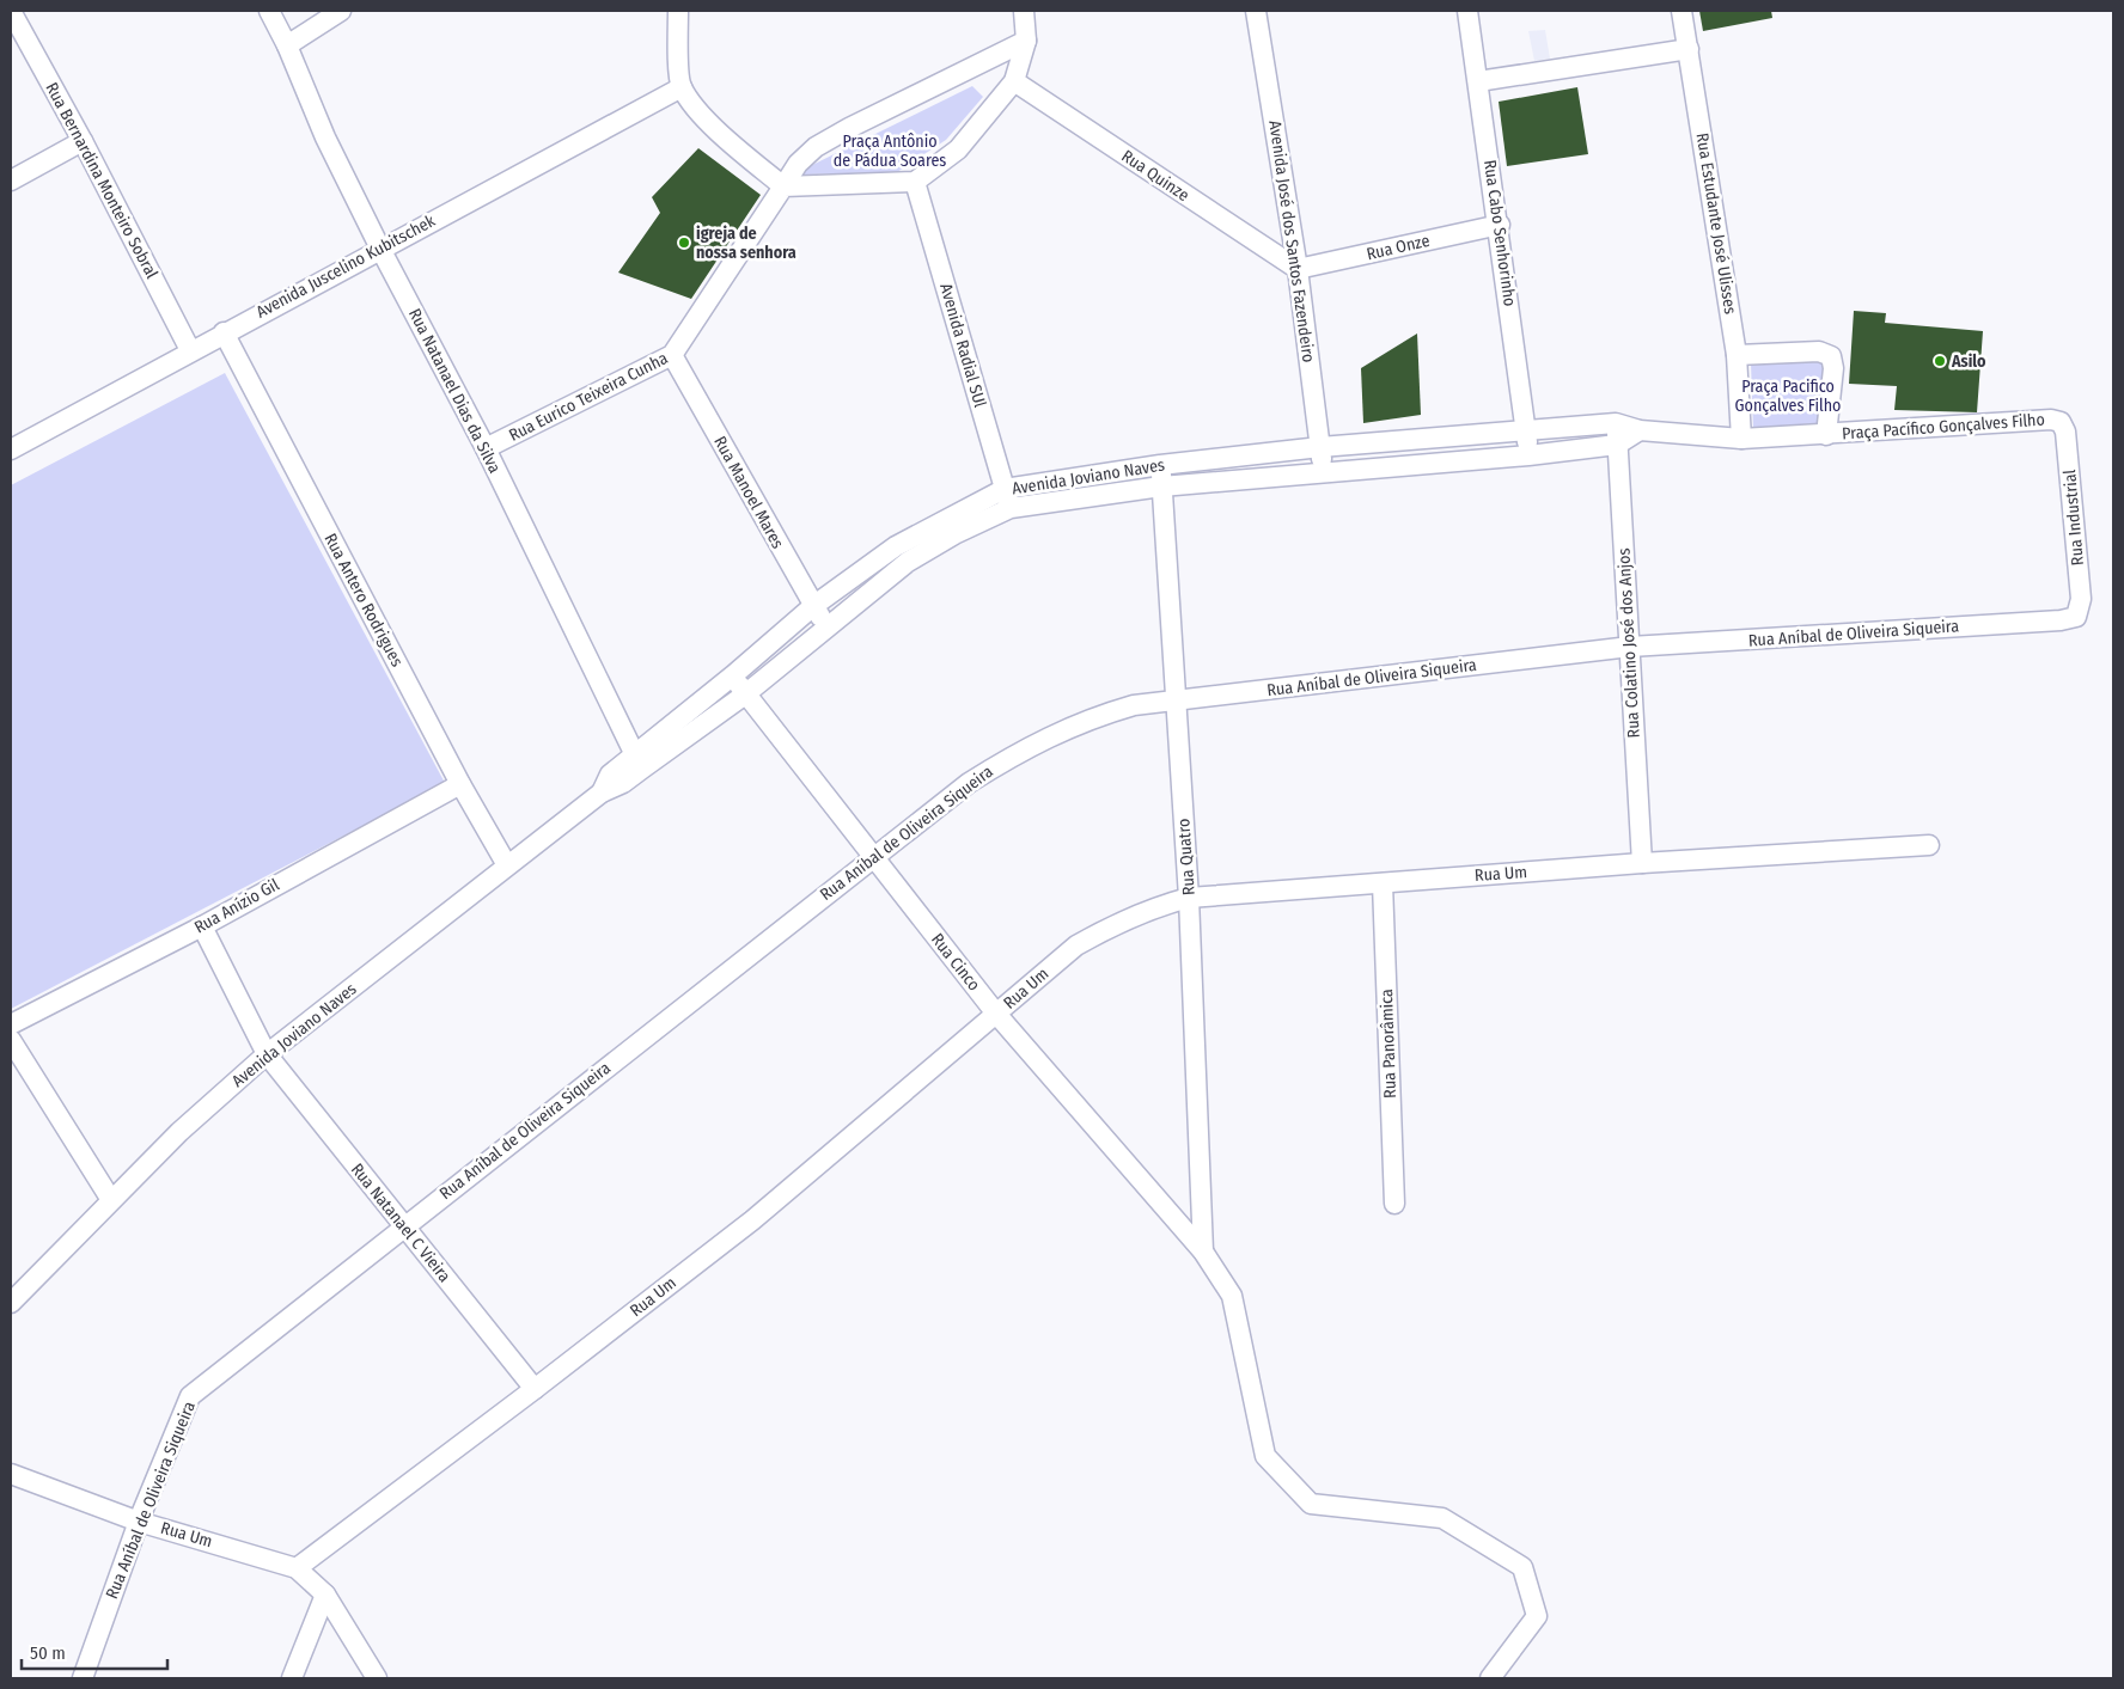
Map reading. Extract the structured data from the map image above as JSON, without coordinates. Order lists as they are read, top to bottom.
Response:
{
  "streets": {
    "street": [
      "Rua Quinze",
      "Rua Bernardina Monteiro Sobral",
      "Rua Estudante José Ulisses",
      "Rua Cabo Senhorinho",
      "Avenida José dos Santos Fazendeiro",
      "Rua Onze",
      "Avenida Juscelino Kubitschek",
      "Avenida Radial SUl",
      "Rua Natanael Dias da Silva",
      "Rua Eurico Teixeira Cunha",
      "Praça Pacífico Gonçalves Filho",
      "Avenida Joviano Naves",
      "Rua Manoel Mares",
      "Rua Industrial",
      "Rua Antero Rodrigues",
      "Rua Aníbal de Oliveira Siqueira",
      "Rua Colatino José dos Anjos",
      "Rua Quatro",
      "Rua Um",
      "Rua Anízio Gil",
      "Rua Cinco",
      "Rua Panorâmica",
      "Rua Natanael C Vieira"
    ]
  },
  "crossings": [
    ["Rua Quinze", "Avenida José dos Santos Fazendeiro"],
    ["Rua Quinze", "Rua Onze"],
    ["Rua Bernardina Monteiro Sobral", "Avenida Juscelino Kubitschek"],
    ["Rua Estudante José Ulisses", "Praça Pacífico Gonçalves Filho"],
    ["Rua Estudante José Ulisses", "Avenida Joviano Naves"],
    ["Rua Cabo Senhorinho", "Rua Onze"],
    ["Rua Cabo Senhorinho", "Avenida Joviano Naves"],
    ["Avenida José dos Santos Fazendeiro", "Rua Onze"],
    ["Avenida José dos Santos Fazendeiro", "Avenida Joviano Naves"],
    ["Avenida Juscelino Kubitschek", "Rua Natanael Dias da Silva"],
    ["Avenida Juscelino Kubitschek", "Rua Antero Rodrigues"],
    ["Avenida Radial SUl", "Avenida Joviano Naves"],
    ["Rua Natanael Dias da Silva", "Rua Eurico Teixeira Cunha"],
    ["Rua Natanael Dias da Silva", "Avenida Joviano Naves"],
    ["Rua Eurico Teixeira Cunha", "Rua Manoel Mares"],
    ["Praça Pacífico Gonçalves Filho", "Avenida Joviano Naves"],
    ["Praça Pacífico Gonçalves Filho", "Rua Industrial"],
    ["Avenida Joviano Naves", "Rua Manoel Mares"],
    ["Avenida Joviano Naves", "Rua Antero Rodrigues"],
    ["Avenida Joviano Naves", "Rua Colatino José dos Anjos"],
    ["Avenida Joviano Naves", "Rua Quatro"],
    ["Avenida Joviano Naves", "Rua Cinco"],
    ["Avenida Joviano Naves", "Rua Natanael C Vieira"],
    ["Rua Industrial", "Rua Aníbal de Oliveira Siqueira"],
    ["Rua Antero Rodrigues", "Rua Anízio Gil"],
    ["Rua Aníbal de Oliveira Siqueira", "Rua Colatino José dos Anjos"],
    ["Rua Aníbal de Oliveira Siqueira", "Rua Quatro"],
    ["Rua Aníbal de Oliveira Siqueira", "Rua Um"],
    ["Rua Aníbal de Oliveira Siqueira", "Rua Cinco"],
    ["Rua Aníbal de Oliveira Siqueira", "Rua Natanael C Vieira"],
    ["Rua Colatino José dos Anjos", "Rua Um"],
    ["Rua Quatro", "Rua Um"],
    ["Rua Quatro", "Rua Cinco"],
    ["Rua Um", "Rua Cinco"],
    ["Rua Um", "Rua Panorâmica"],
    ["Rua Um", "Rua Natanael C Vieira"],
    ["Rua Anízio Gil", "Rua Natanael C Vieira"]
  ],
  "parks": ["Praça Antônio de Pádua Soares", "Praça Pacifico Gonçalves Filho"],
  "places": ["igreja de nossa senhora", "Asilo"],
  "scale_bar": "50 m"
}
